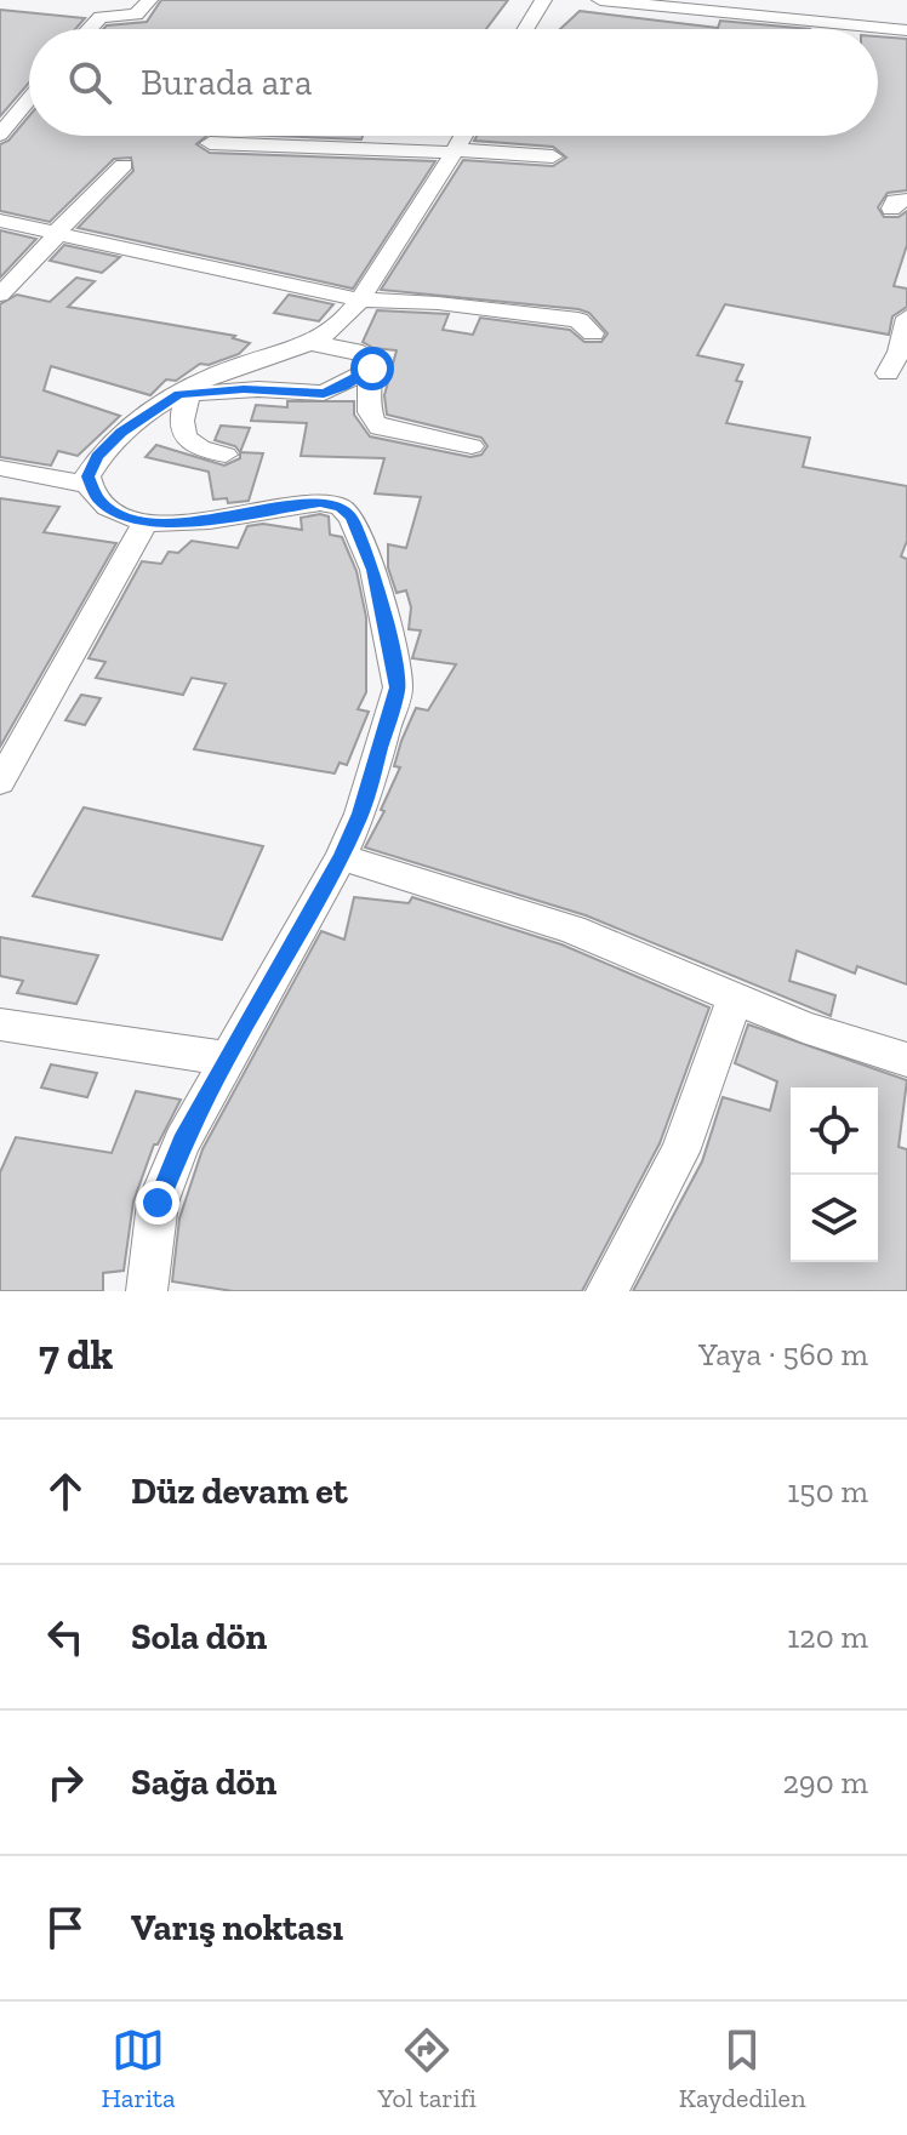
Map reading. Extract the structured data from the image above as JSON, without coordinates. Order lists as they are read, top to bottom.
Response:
{
  "page": {
    "search": "Burada ara",
    "heading": ["7 dk", "Yaya · 560 m"],
    "list": [
      ["Düz devam et", "150 m"],
      ["Sola dön", "120 m"],
      ["Sağa dön", "290 m"],
      "Varış noktası"
    ],
    "nav": ["Harita", "Yol tarifi", "Kaydedilen"]
  }
}
